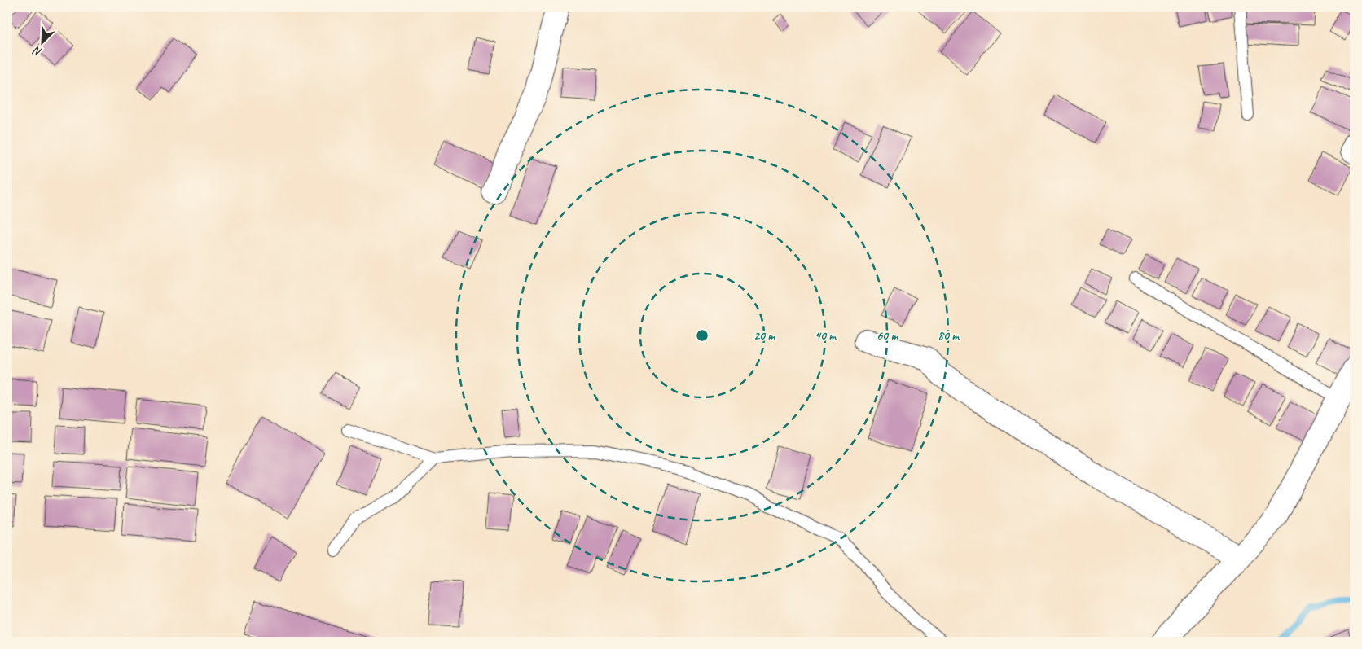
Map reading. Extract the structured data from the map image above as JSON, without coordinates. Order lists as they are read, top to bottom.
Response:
{
  "north": "bottom left",
  "rings": [
    "20 m",
    "40 m",
    "60 m",
    "80 m"
  ]
}
